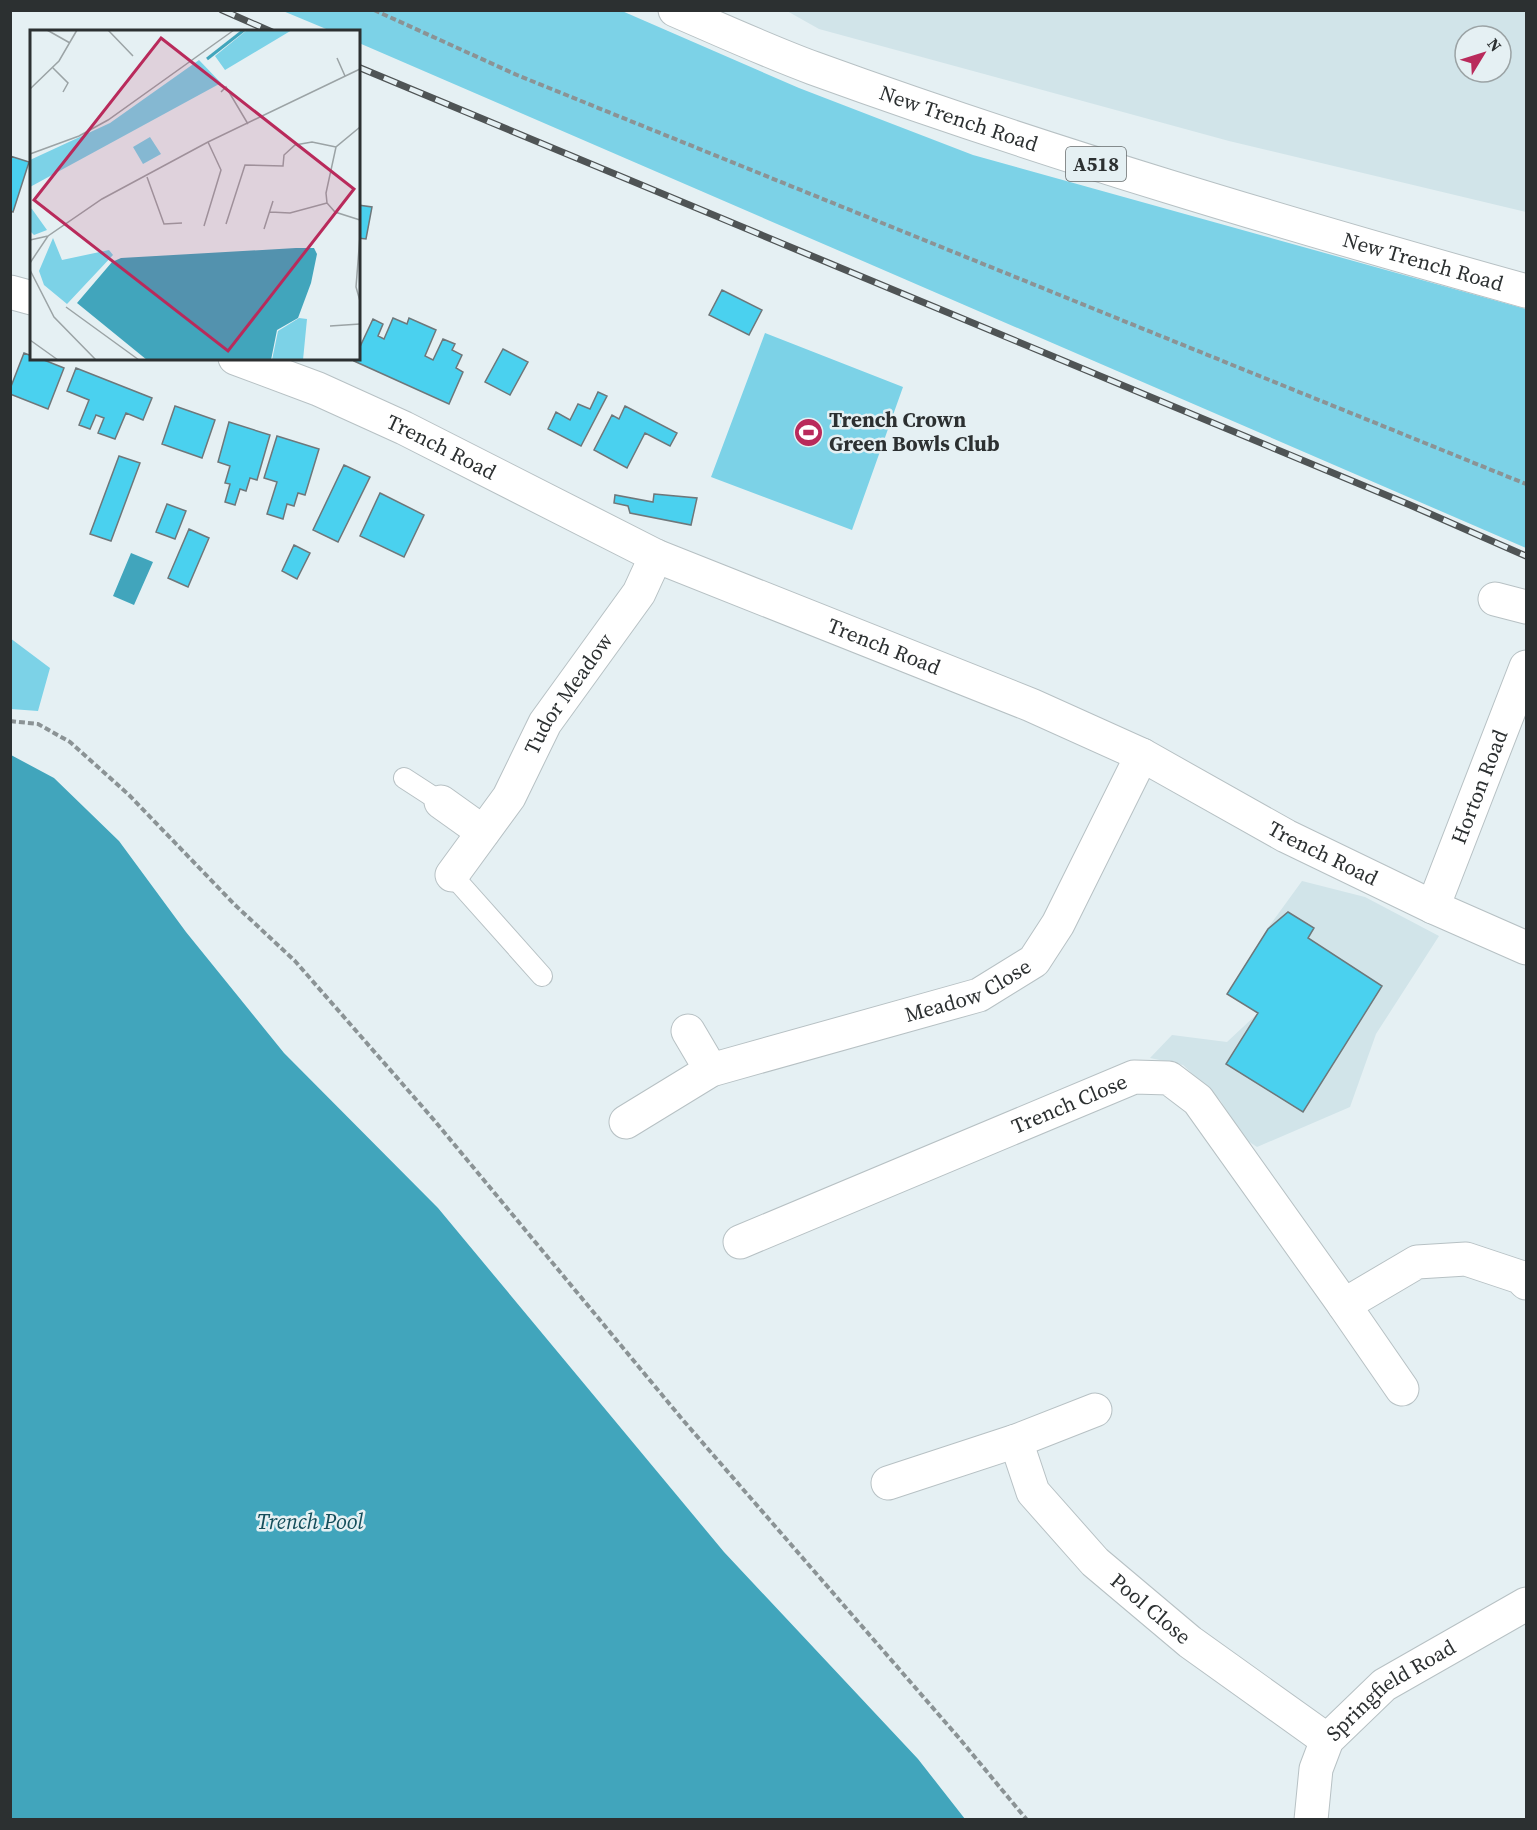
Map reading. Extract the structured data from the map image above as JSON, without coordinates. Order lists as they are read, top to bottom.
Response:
{
  "streets": {
    "main road": [
      "New Trench Road",
      "A518",
      "Trench Road",
      "Tudor Meadow",
      "Horton Road",
      "Meadow Close",
      "Trench Close",
      "Pool Close",
      "Springfield Road"
    ]
  },
  "crossings": [
    ["Trench Road", "Tudor Meadow"],
    ["Trench Road", "Horton Road"],
    ["Trench Road", "Meadow Close"],
    ["Pool Close", "Springfield Road"]
  ],
  "water": ["Trench Pool"],
  "places": {
    "sports": ["Trench Crown Green Bowls Club"]
  },
  "north": "top right"
}
